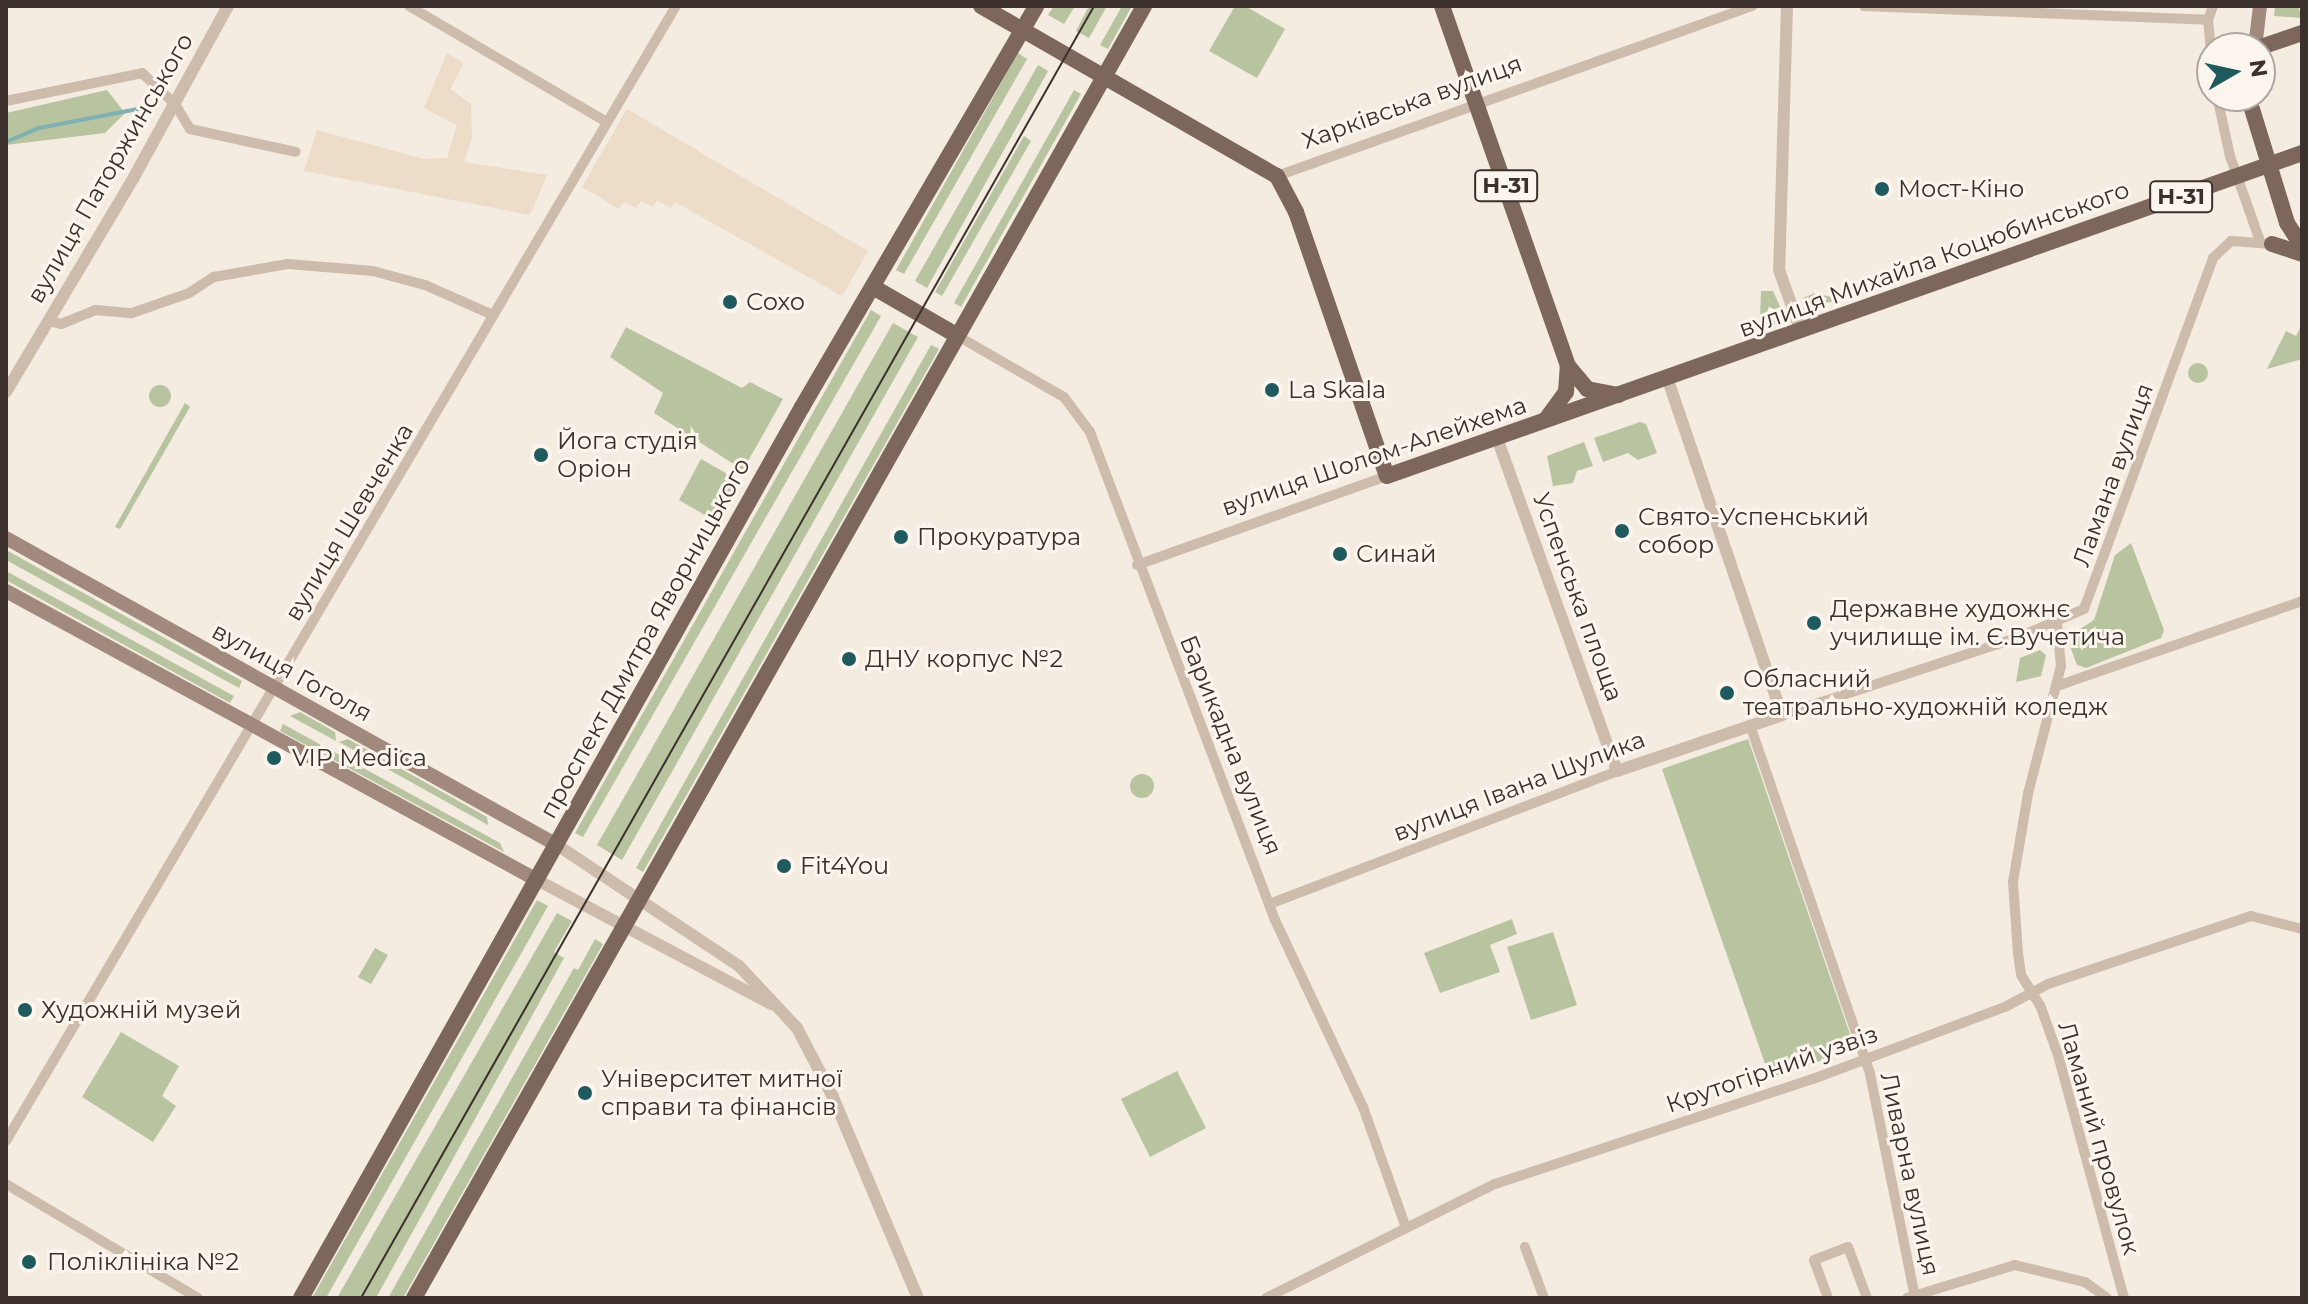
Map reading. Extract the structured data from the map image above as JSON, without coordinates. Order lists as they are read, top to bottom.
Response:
{
  "streets": {
    "main road": [
      "Н-31",
      "вулиця Михайла Коцюбинського",
      "вулиця Шолом-Алейхема",
      "проспект Дмитра Яворницького",
      "вулиця Гоголя"
    ],
    "street": [
      "Харківська вулиця",
      "вулиця Паторжинського",
      "Ламана вулиця",
      "вулиця Шевченка",
      "Успенська площа",
      "Барикадна вулиця",
      "вулиця Івана Шулика",
      "Крутогірний узвіз",
      "Ламаний провулок",
      "Ливарна вулиця"
    ]
  },
  "crossings": [
    ["Харківська вулиця", "Н-31"],
    ["Н-31", "вулиця Михайла Коцюбинського"],
    ["Н-31", "вулиця Шолом-Алейхема"],
    ["вулиця Михайла Коцюбинського", "вулиця Шолом-Алейхема"],
    ["вулиця Шолом-Алейхема", "Успенська площа"],
    ["вулиця Шолом-Алейхема", "Барикадна вулиця"],
    ["Ламана вулиця", "вулиця Івана Шулика"],
    ["вулиця Шевченка", "вулиця Гоголя"],
    ["Успенська площа", "вулиця Івана Шулика"],
    ["проспект Дмитра Яворницького", "вулиця Гоголя"],
    ["Барикадна вулиця", "вулиця Івана Шулика"],
    ["Барикадна вулиця", "Крутогірний узвіз"],
    ["Крутогірний узвіз", "Ламаний провулок"],
    ["Крутогірний узвіз", "Ливарна вулиця"]
  ],
  "places": [
    "Мост-Кіно",
    "Сохо",
    "La Skala",
    "Йога студія Оріон",
    "Свято-Успенський собор",
    "Прокуратура",
    "Синай",
    "Державне художнє училище ім. Є.Вучетича",
    "ДНУ корпус №2",
    "Обласний театрально-художній коледж",
    "VIP Medica",
    "Fit4You",
    "Художній музей",
    "Університет митної справи та фінансів",
    "Поліклініка №2"
  ],
  "north": "right"
}
